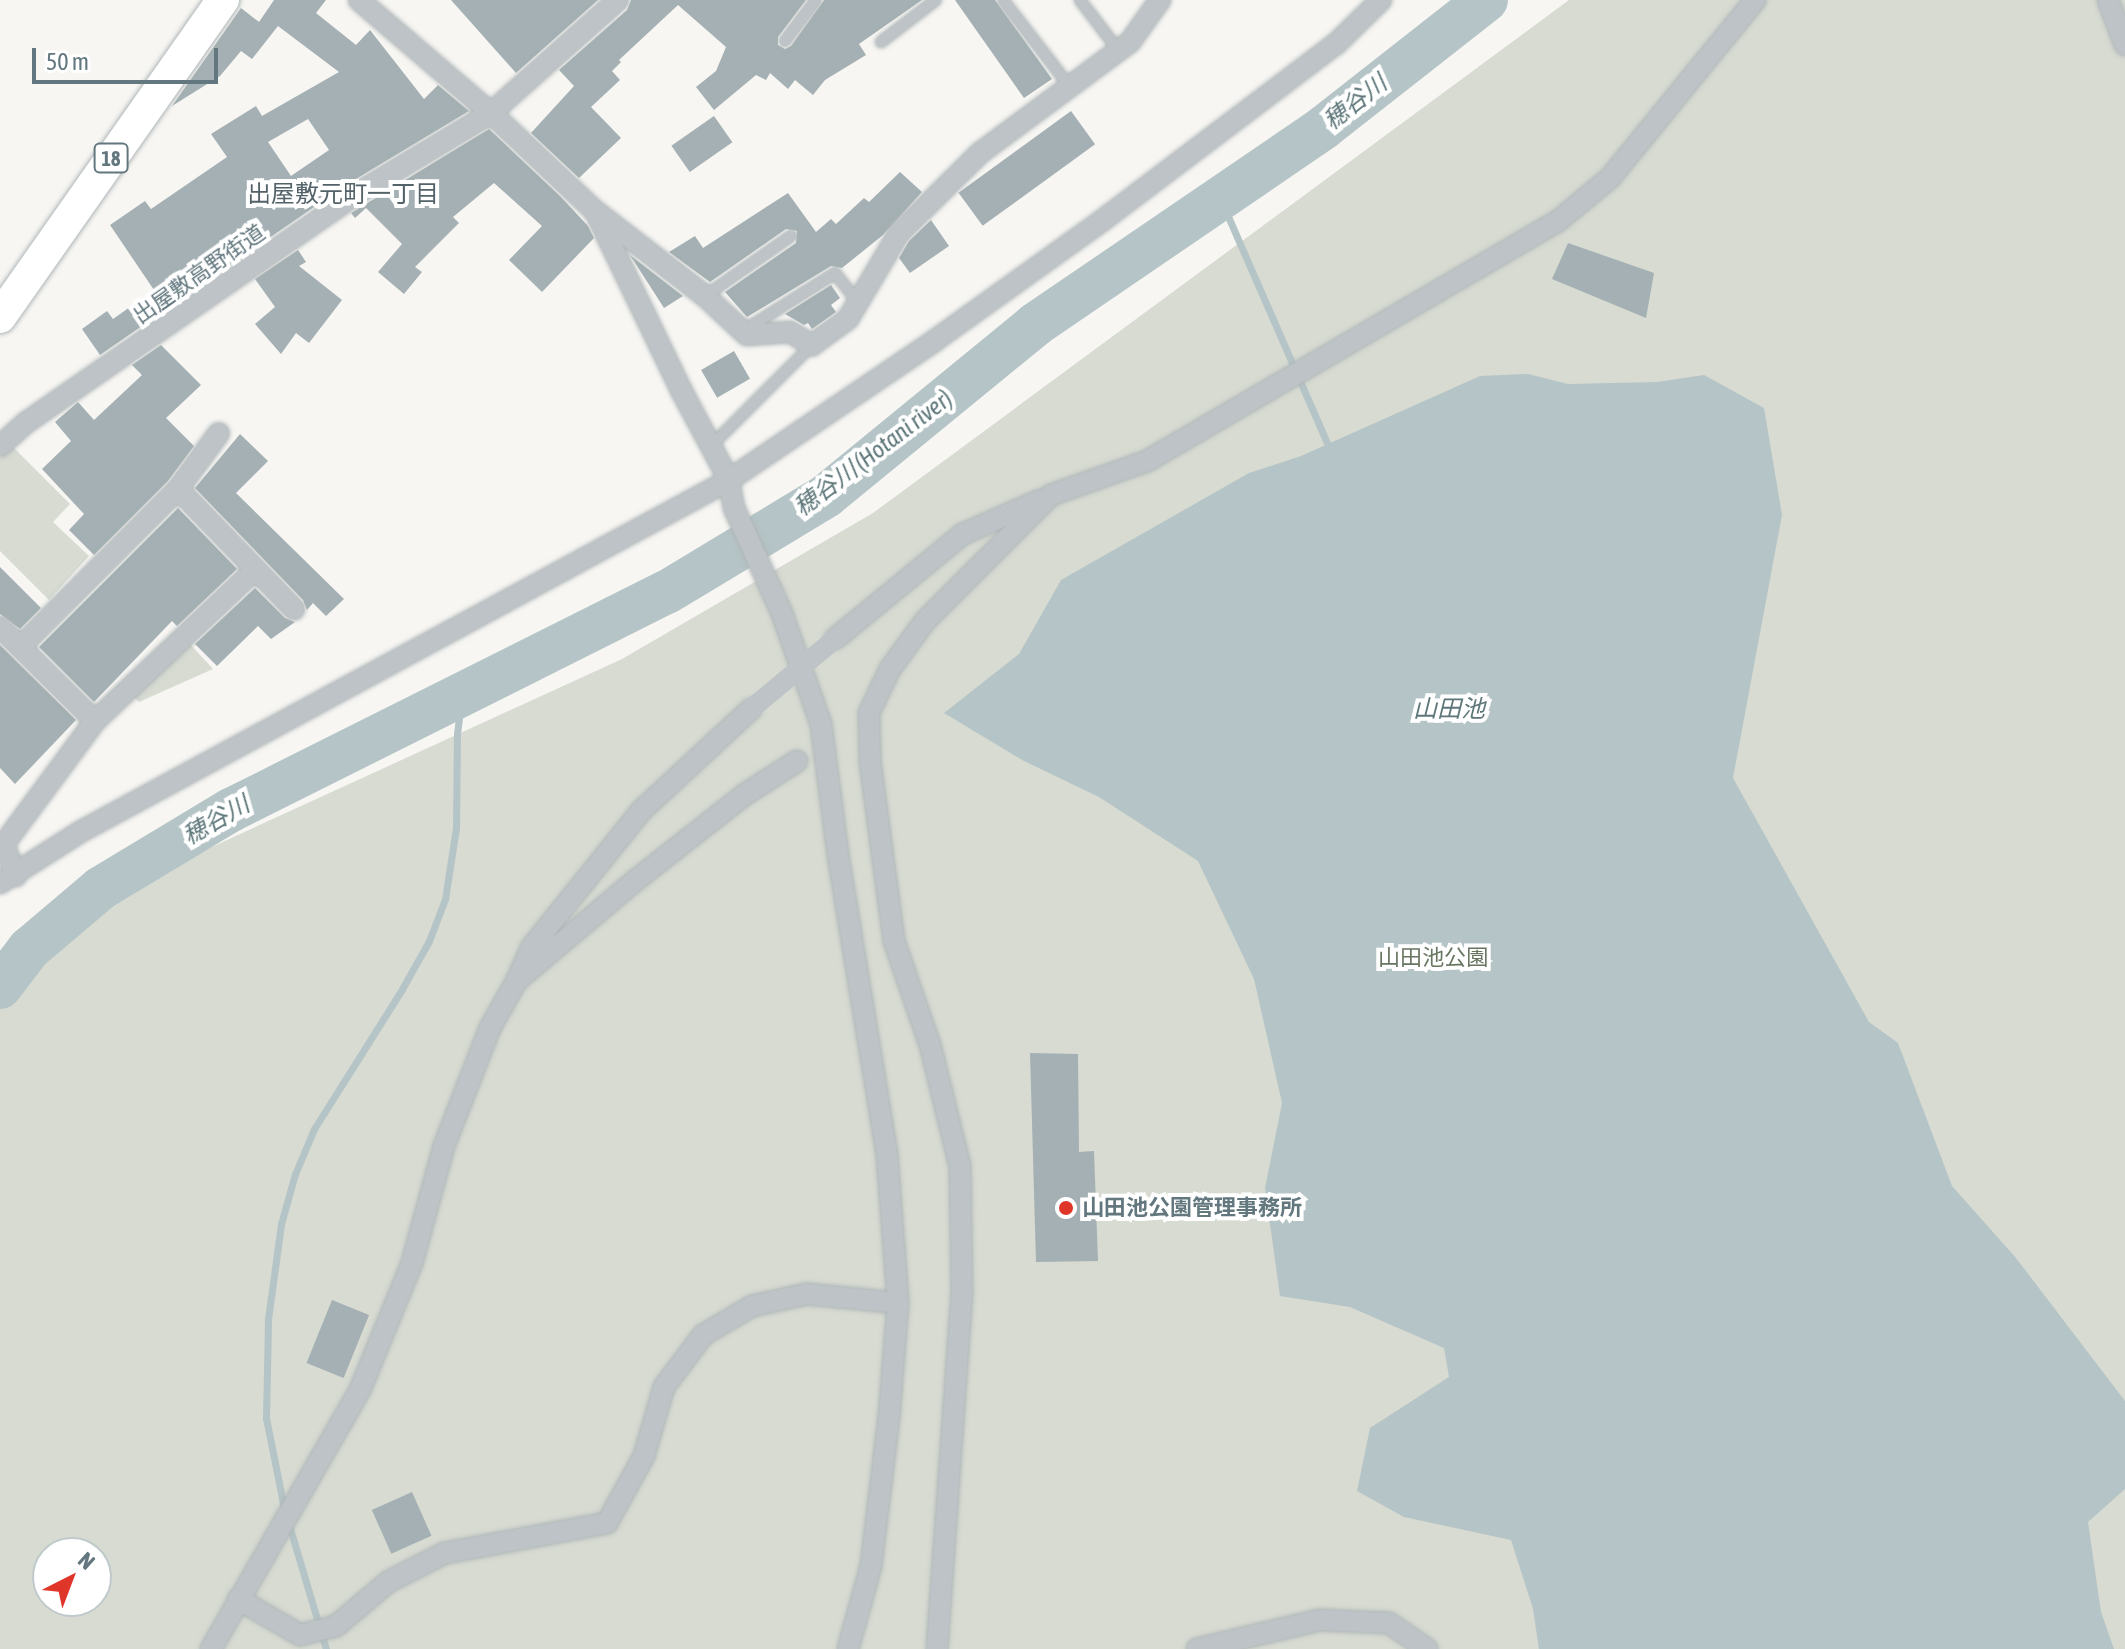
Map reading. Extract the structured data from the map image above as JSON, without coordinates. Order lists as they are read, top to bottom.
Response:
{
  "streets": {
    "main road": ["18"],
    "street": ["出屋敷高野街道"]
  },
  "districts": ["出屋敷元町一丁目"],
  "water": ["穂谷川", "穂谷川 (Hotani river)", "山田池"],
  "parks": ["山田池公園"],
  "places": ["山田池公園管理事務所"],
  "scale_bar": "50 m",
  "north": "top right"
}
